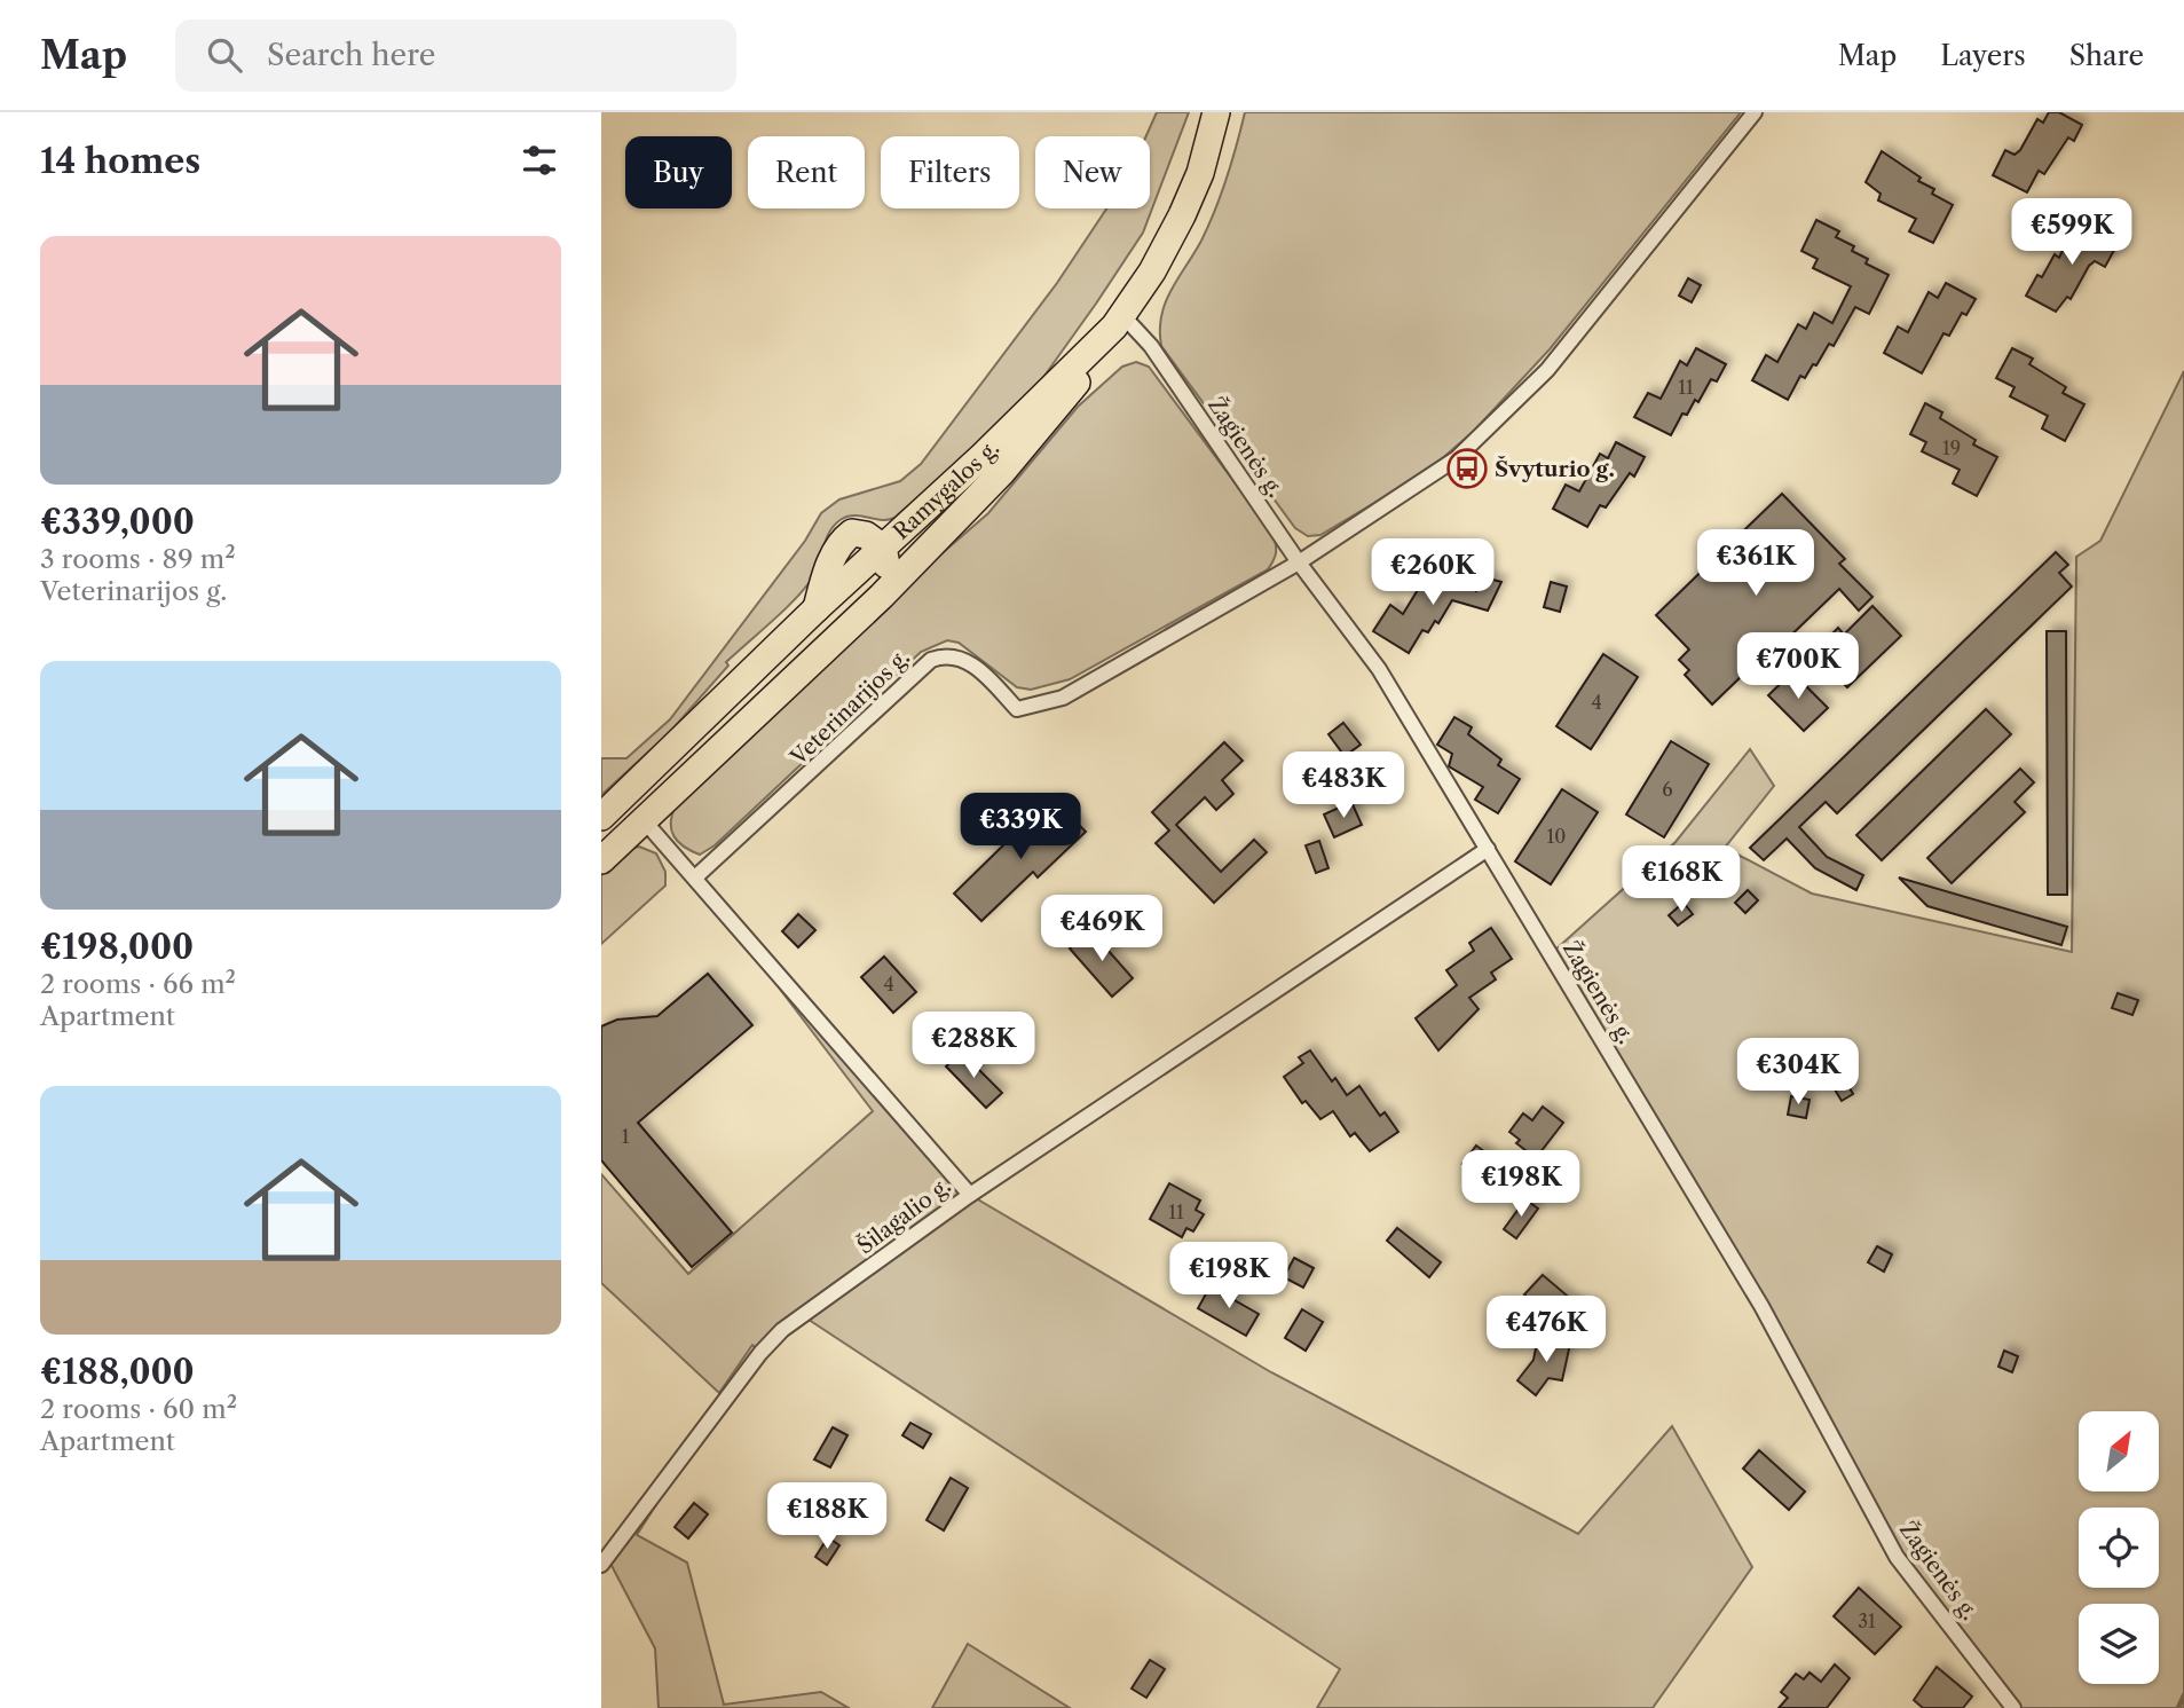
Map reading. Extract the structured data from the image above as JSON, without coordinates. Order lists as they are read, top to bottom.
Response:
{
  "streets": {
    "highway": ["Ramygalos g."],
    "street": ["Žagienės g.", "Veterinarijos g.", "Šilagalio g."]
  },
  "crossings": [
    ["Žagienės g.", "Ramygalos g."],
    ["Žagienės g.", "Veterinarijos g."],
    ["Veterinarijos g.", "Šilagalio g."]
  ],
  "places": {
    "bus stop": ["Švyturio g."]
  },
  "house_numbers": [
    "11",
    "19",
    "4",
    "6",
    "10",
    "4",
    "1",
    "11",
    "31"
  ],
  "north": "top right",
  "page": {
    "header": "Map",
    "search": "Search here",
    "nav": ["Map", "Layers", "Share"],
    "heading": "14 homes",
    "chip": [
      "Buy",
      "Rent",
      "Filters",
      "New"
    ],
    "price": [
      "€599K",
      "€361K",
      "€260K",
      "€700K",
      "€483K",
      "€339K",
      "€168K",
      "€469K",
      "€288K",
      "€304K",
      "€198K",
      "€198K",
      "€476K",
      "€188K"
    ],
    "list": [
      {
        "name": "€339,000",
        "note": "3 rooms · 89 m² · Veterinarijos g."
      },
      {
        "name": "€198,000",
        "note": "2 rooms · 66 m² · Apartment"
      },
      {
        "name": "€188,000",
        "note": "2 rooms · 60 m² · Apartment"
      }
    ]
  }
}
